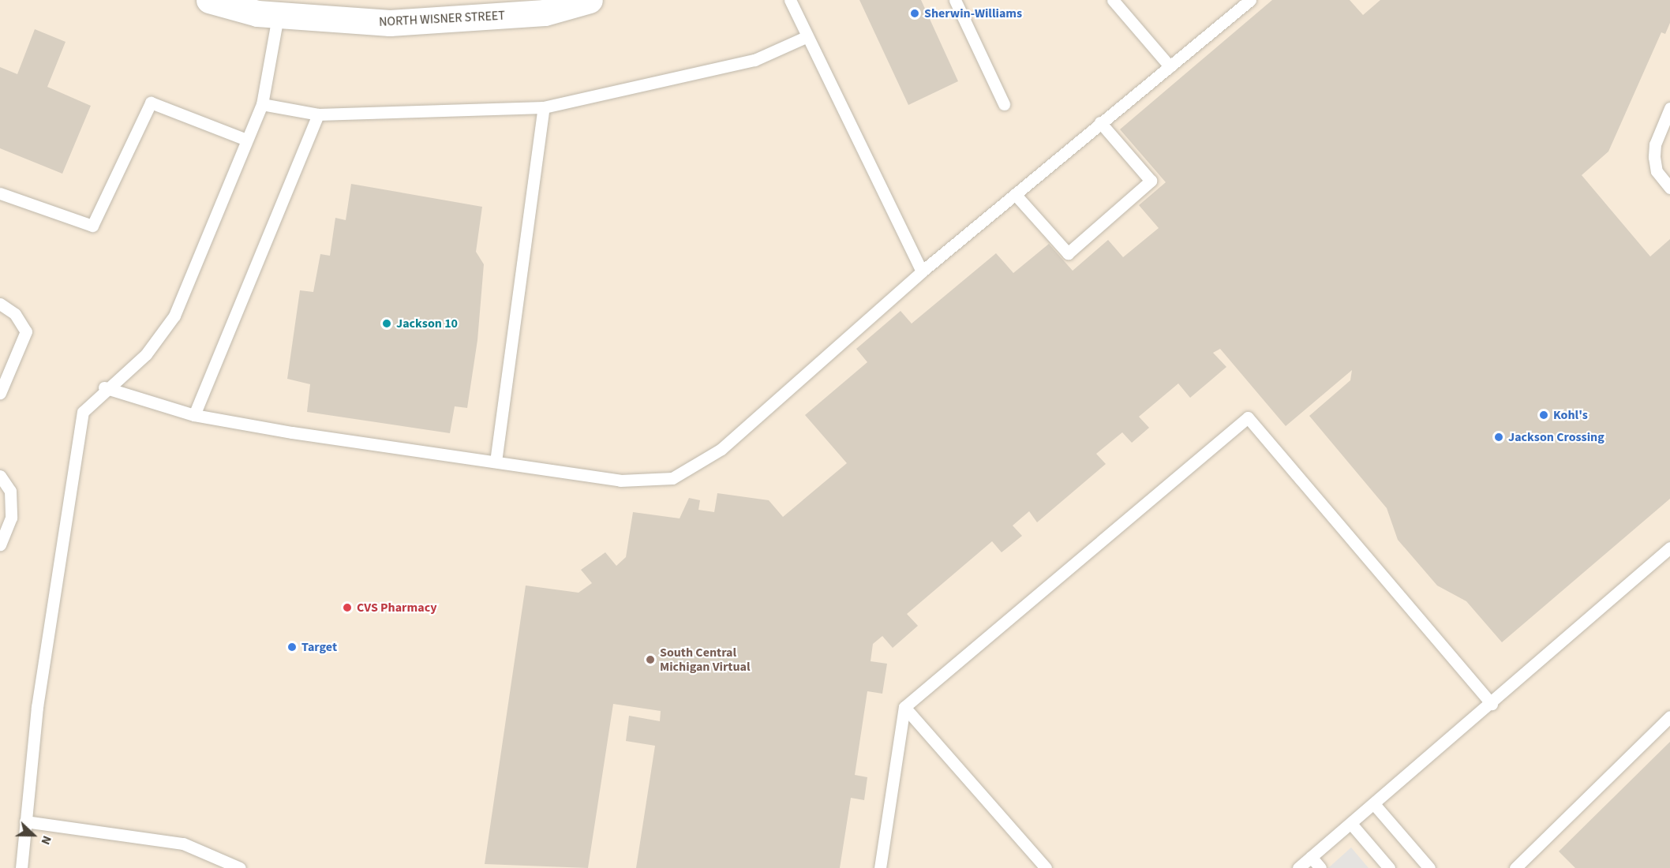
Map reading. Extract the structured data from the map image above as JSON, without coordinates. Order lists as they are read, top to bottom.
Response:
{
  "streets": {
    "street": ["NORTH WISNER STREET"]
  },
  "places": [
    "Sherwin-Williams",
    "Jackson 10",
    "Kohl's",
    "Jackson Crossing",
    "CVS Pharmacy",
    "Target",
    "South Central Michigan Virtual"
  ],
  "north": "right"
}
